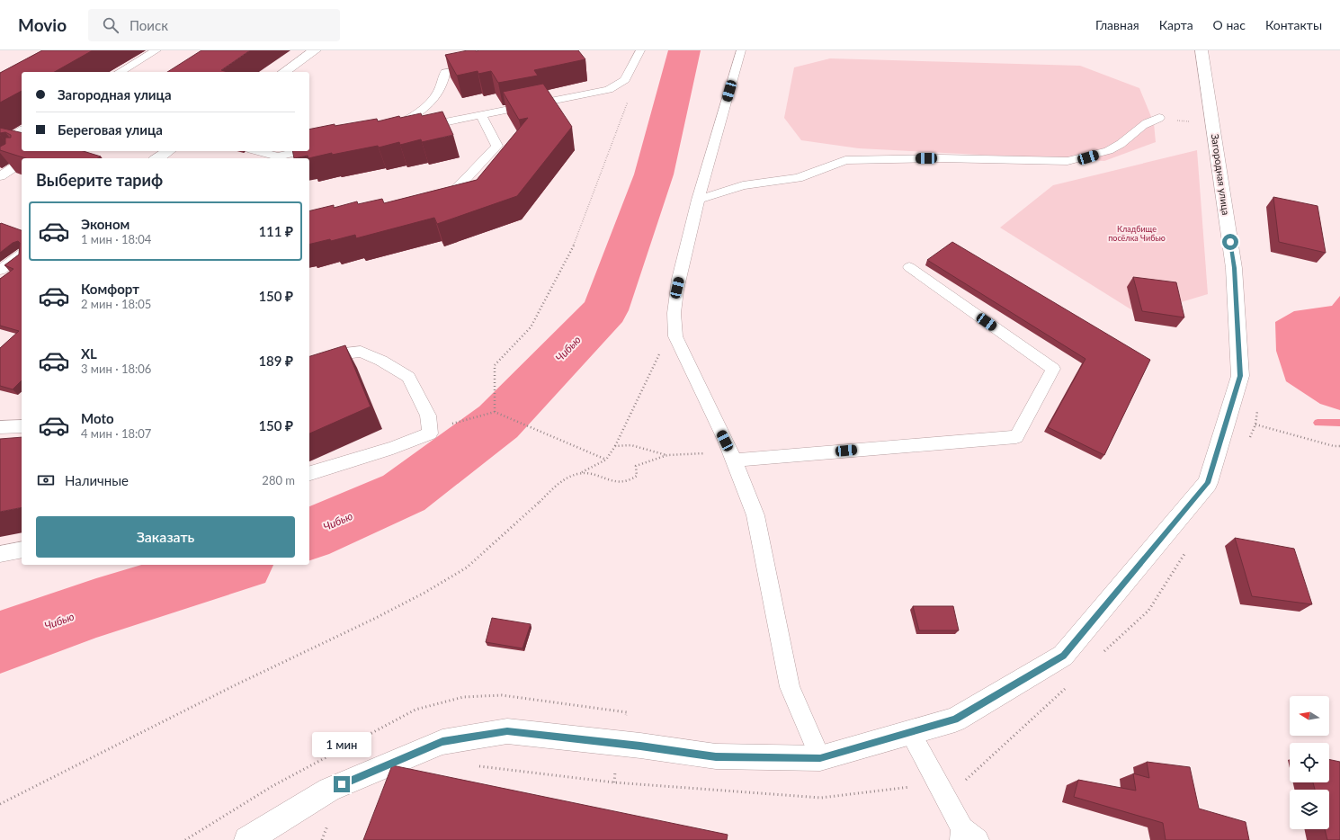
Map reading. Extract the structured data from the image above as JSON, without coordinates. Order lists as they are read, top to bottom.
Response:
{
  "streets": {
    "main road": ["Загородная улица"]
  },
  "water": ["Чибью"],
  "parks": ["Кладбище посёлка Чибью"],
  "north": "left",
  "page": {
    "header": "Movio",
    "search": "Поиск",
    "nav": [
      "Главная",
      "Карта",
      "О нас",
      "Контакты"
    ],
    "banner": ["Загородная улица", "Береговая улица"],
    "heading": "Выберите тариф",
    "list": [
      {
        "name": "Эконом",
        "note": "1 мин · 18:04",
        "value": "111 ₽"
      },
      {
        "name": "Комфорт",
        "note": "2 мин · 18:05",
        "value": "150 ₽"
      },
      {
        "name": "XL",
        "note": "3 мин · 18:06",
        "value": "189 ₽"
      },
      {
        "name": "Moto",
        "note": "4 мин · 18:07",
        "value": "150 ₽"
      }
    ],
    "pay": ["Наличные", "280 m"],
    "buttons": "Заказать",
    "bubble": "1 мин"
  }
}
